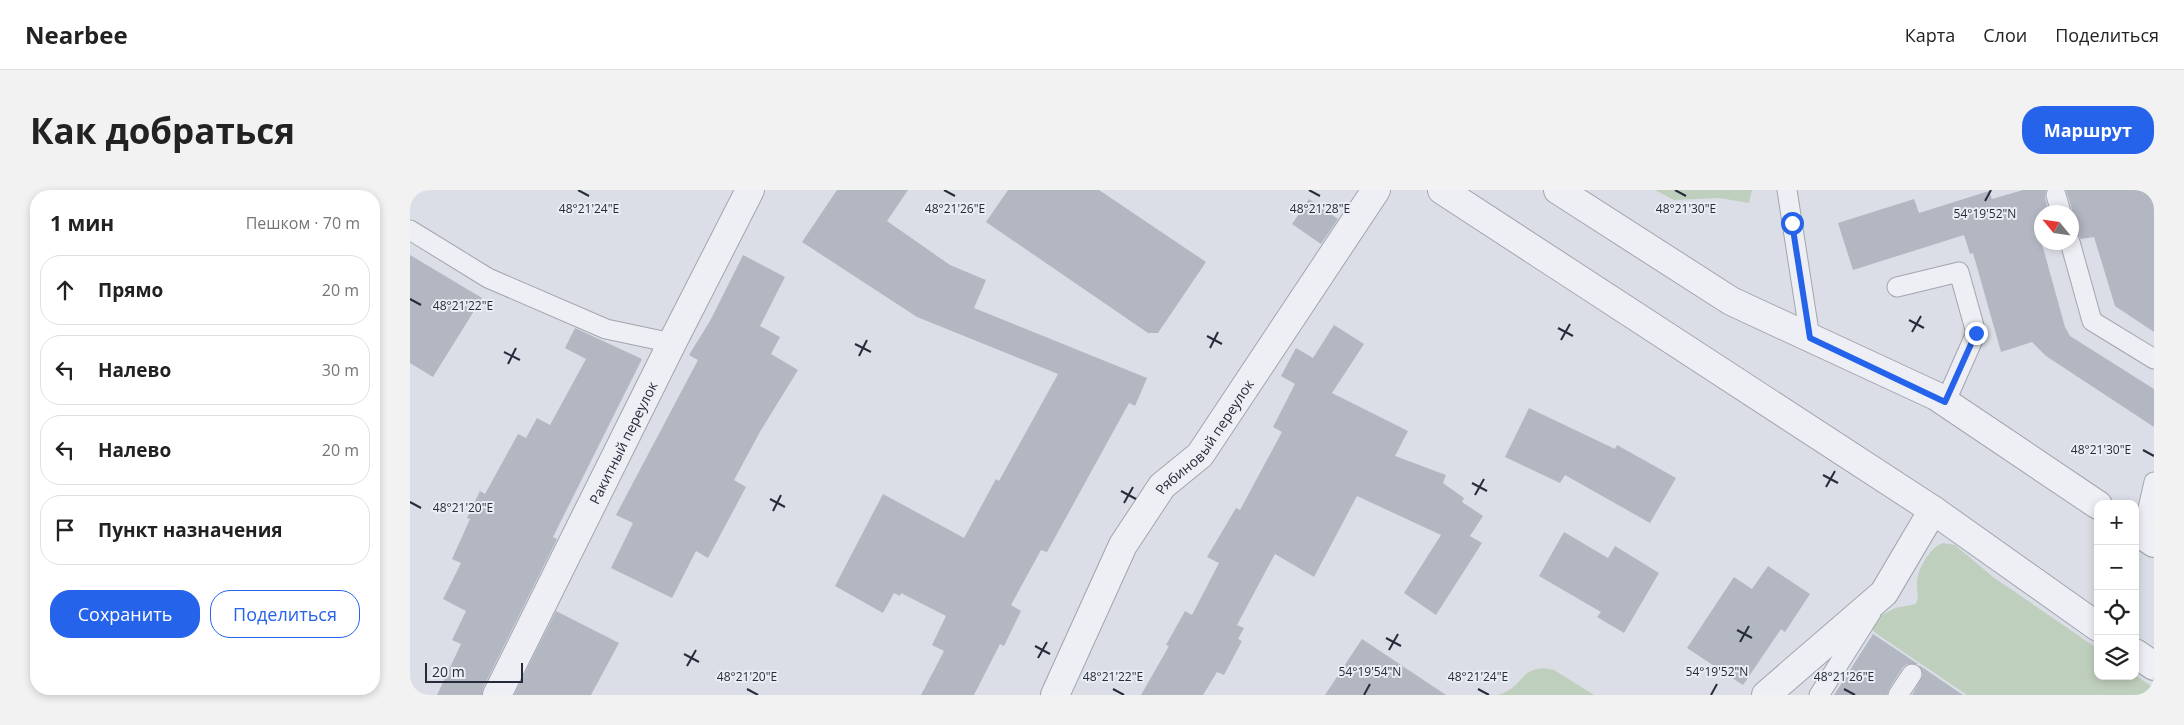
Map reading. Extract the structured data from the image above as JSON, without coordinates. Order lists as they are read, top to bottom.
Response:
{
  "streets": {
    "street": ["Рябиновый переулок", "Ракитный переулок"]
  },
  "scale_bar": "20 m",
  "north": "top left",
  "page": {
    "header": "Nearbee",
    "nav": ["Карта", "Слои", "Поделиться"],
    "buttons": [
      "Маршрут",
      ["Сохранить", "Поделиться"]
    ],
    "title": "Как добраться",
    "heading": ["1 мин", "Пешком · 70 m"],
    "list": [
      ["Прямо", "20 m"],
      ["Налево", "30 m"],
      ["Налево", "20 m"],
      "Пункт назначения"
    ],
    "map_buttons": ["+", "−"],
    "scale": "20 m"
  },
  "coordinates": [
    "48°21'24\"E",
    "48°21'26\"E",
    "48°21'28\"E",
    "48°21'30\"E",
    "54°19'52\"N",
    "48°21'22\"E",
    "48°21'20\"E",
    "54°19'54\"N"
  ]
}
